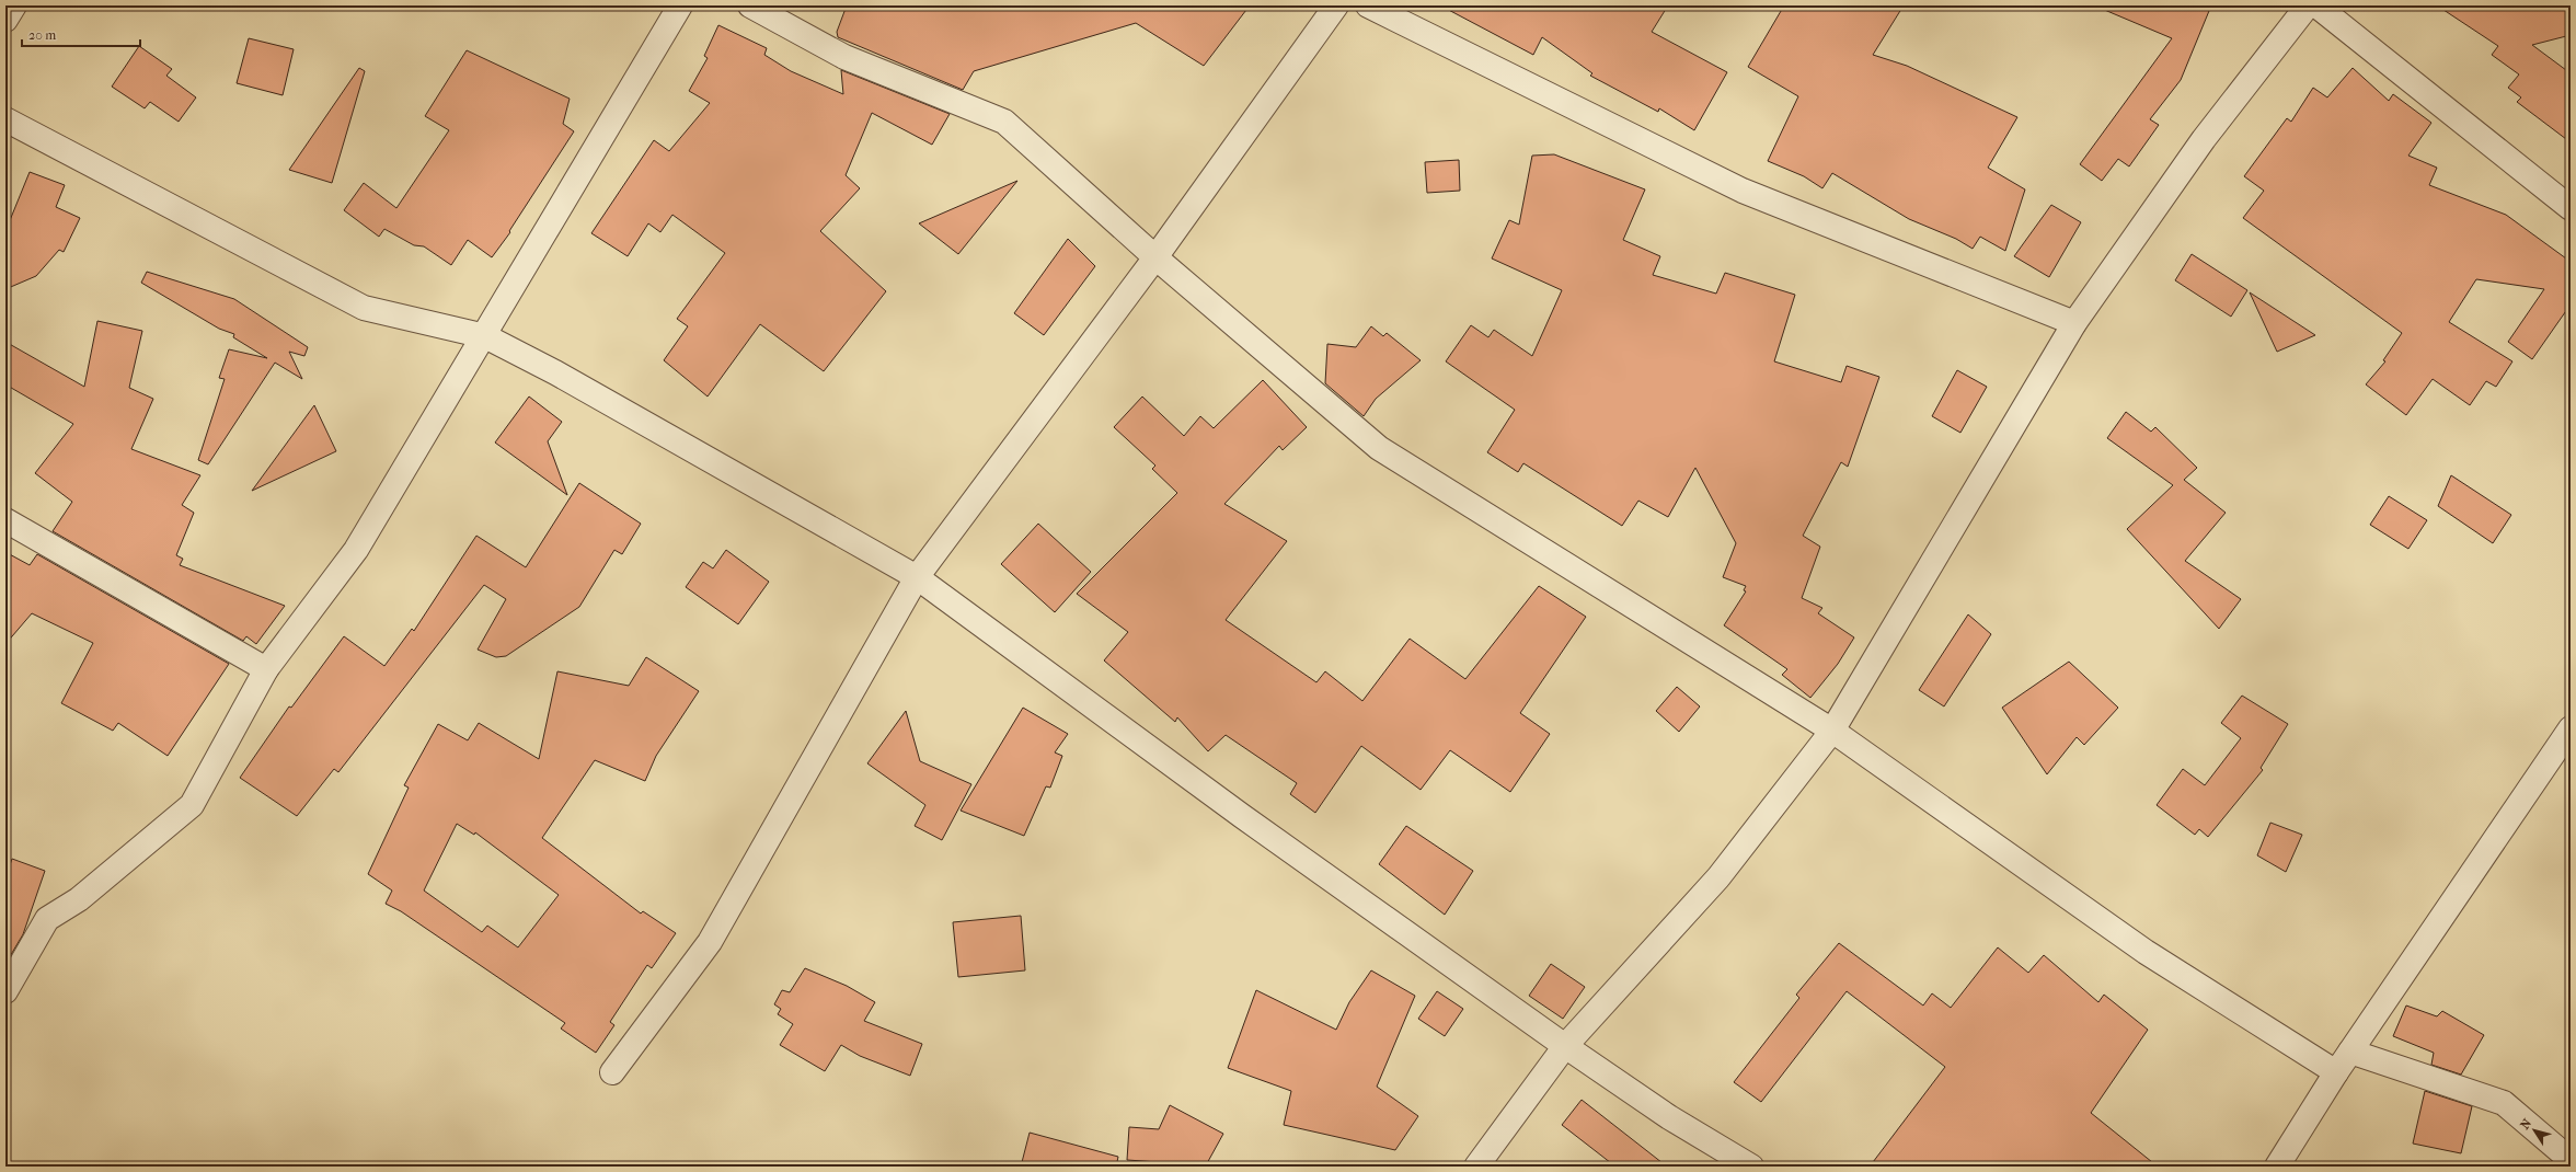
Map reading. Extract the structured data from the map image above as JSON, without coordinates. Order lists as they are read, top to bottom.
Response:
{
  "scale_bar": "20 m",
  "north": "top left"
}
